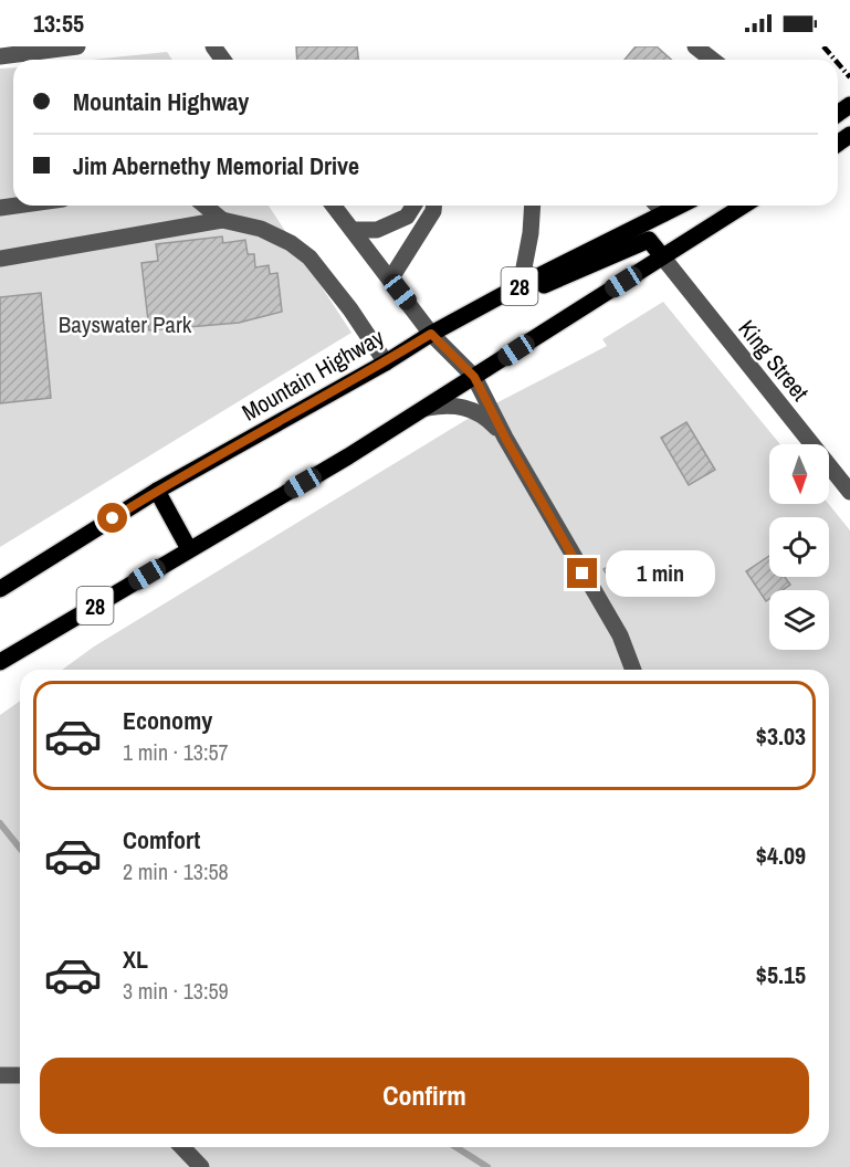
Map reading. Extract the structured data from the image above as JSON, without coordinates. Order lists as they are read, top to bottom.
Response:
{
  "streets": {
    "main road": ["28", "Mountain Highway"],
    "street": ["King Street"]
  },
  "crossings": [
    ["28", "King Street"]
  ],
  "parks": ["Bayswater Park"],
  "north": "bottom",
  "page": {
    "status": "13:55",
    "banner": ["Mountain Highway", "Jim Abernethy Memorial Drive"],
    "bubble": "1 min",
    "list": [
      {
        "name": "Economy",
        "note": "1 min · 13:57",
        "value": "$3.03"
      },
      {
        "name": "Comfort",
        "note": "2 min · 13:58",
        "value": "$4.09"
      },
      {
        "name": "XL",
        "note": "3 min · 13:59",
        "value": "$5.15"
      }
    ],
    "buttons": "Confirm"
  }
}
